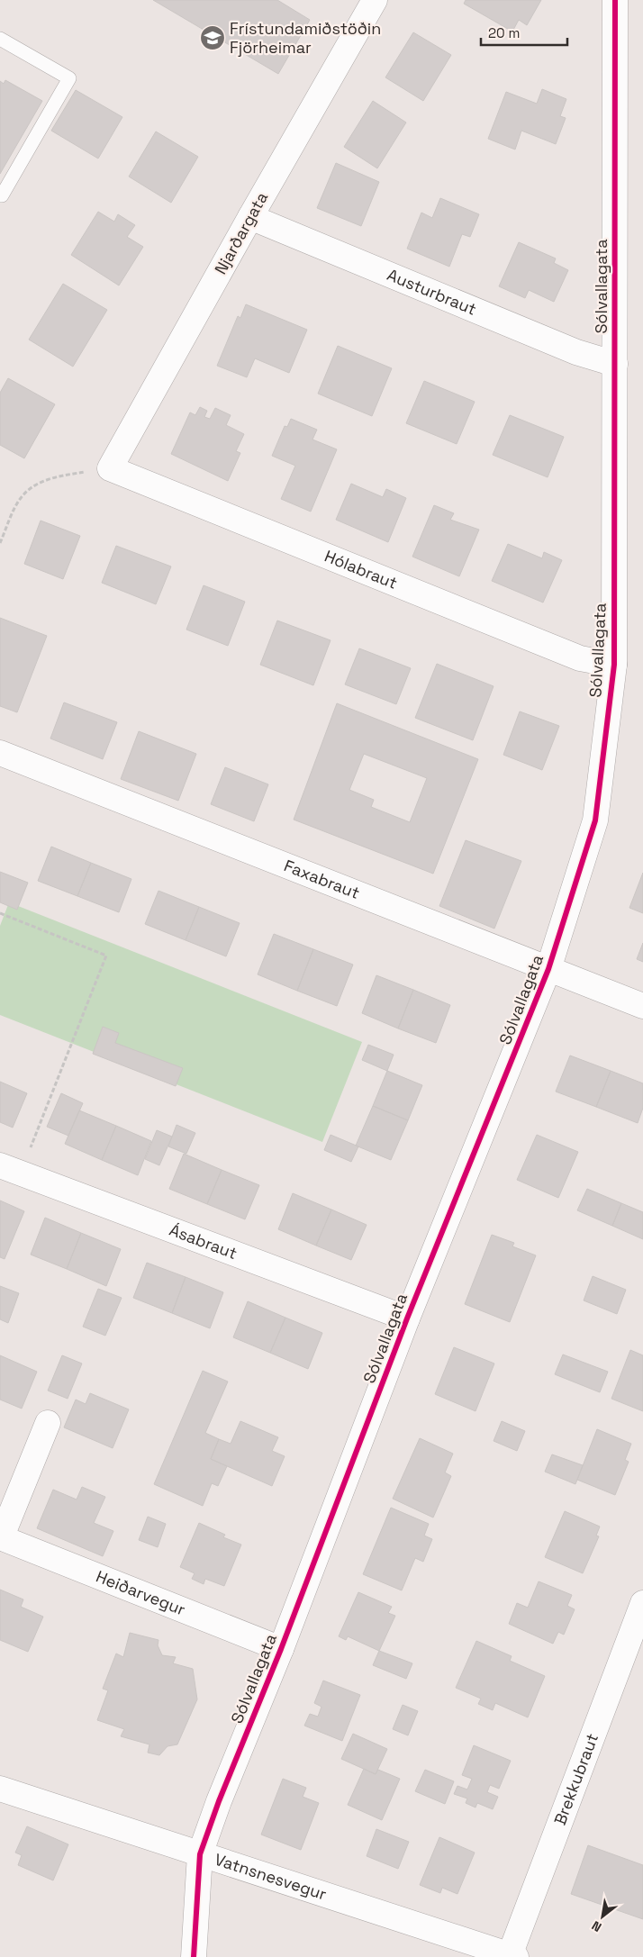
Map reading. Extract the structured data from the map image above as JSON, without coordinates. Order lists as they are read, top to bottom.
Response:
{
  "streets": {
    "street": [
      "Njarðargata",
      "Sólvallagata",
      "Austurbraut",
      "Hólabraut",
      "Faxabraut",
      "Ásabraut",
      "Heiðarvegur",
      "Brekkubraut",
      "Vatnsnesvegur"
    ]
  },
  "crossings": [
    ["Njarðargata", "Austurbraut"],
    ["Njarðargata", "Hólabraut"],
    ["Sólvallagata", "Austurbraut"],
    ["Sólvallagata", "Hólabraut"],
    ["Sólvallagata", "Faxabraut"],
    ["Sólvallagata", "Ásabraut"],
    ["Sólvallagata", "Heiðarvegur"],
    ["Sólvallagata", "Vatnsnesvegur"],
    ["Brekkubraut", "Vatnsnesvegur"]
  ],
  "places": {
    "school or university": ["Frístundamiðstöðin Fjörheimar"]
  },
  "scale_bar": "20 m",
  "north": "bottom left"
}
